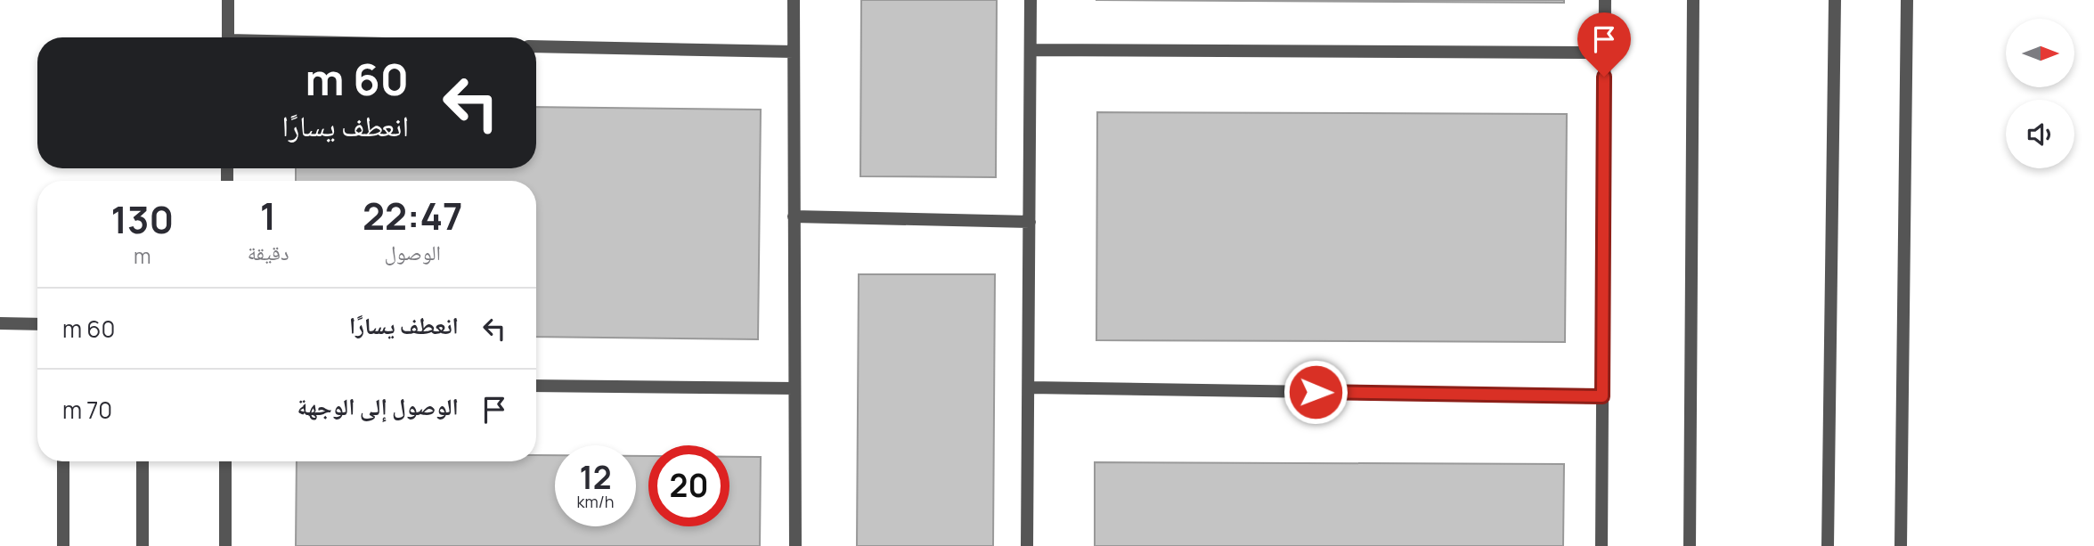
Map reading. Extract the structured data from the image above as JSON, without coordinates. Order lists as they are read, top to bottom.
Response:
{
  "north": "right",
  "page": {
    "turn": ["60 m", "انعطف يسارًا"],
    "eta": [
      "22:47",
      "الوصول",
      "1",
      "دقيقة",
      "130",
      "m"
    ],
    "list": [
      {
        "name": "انعطف يسارًا",
        "value": "60 m"
      },
      {
        "name": "الوصول إلى الوجهة",
        "value": "70 m"
      }
    ],
    "speed": "12 km/h",
    "limit": "20"
  }
}
